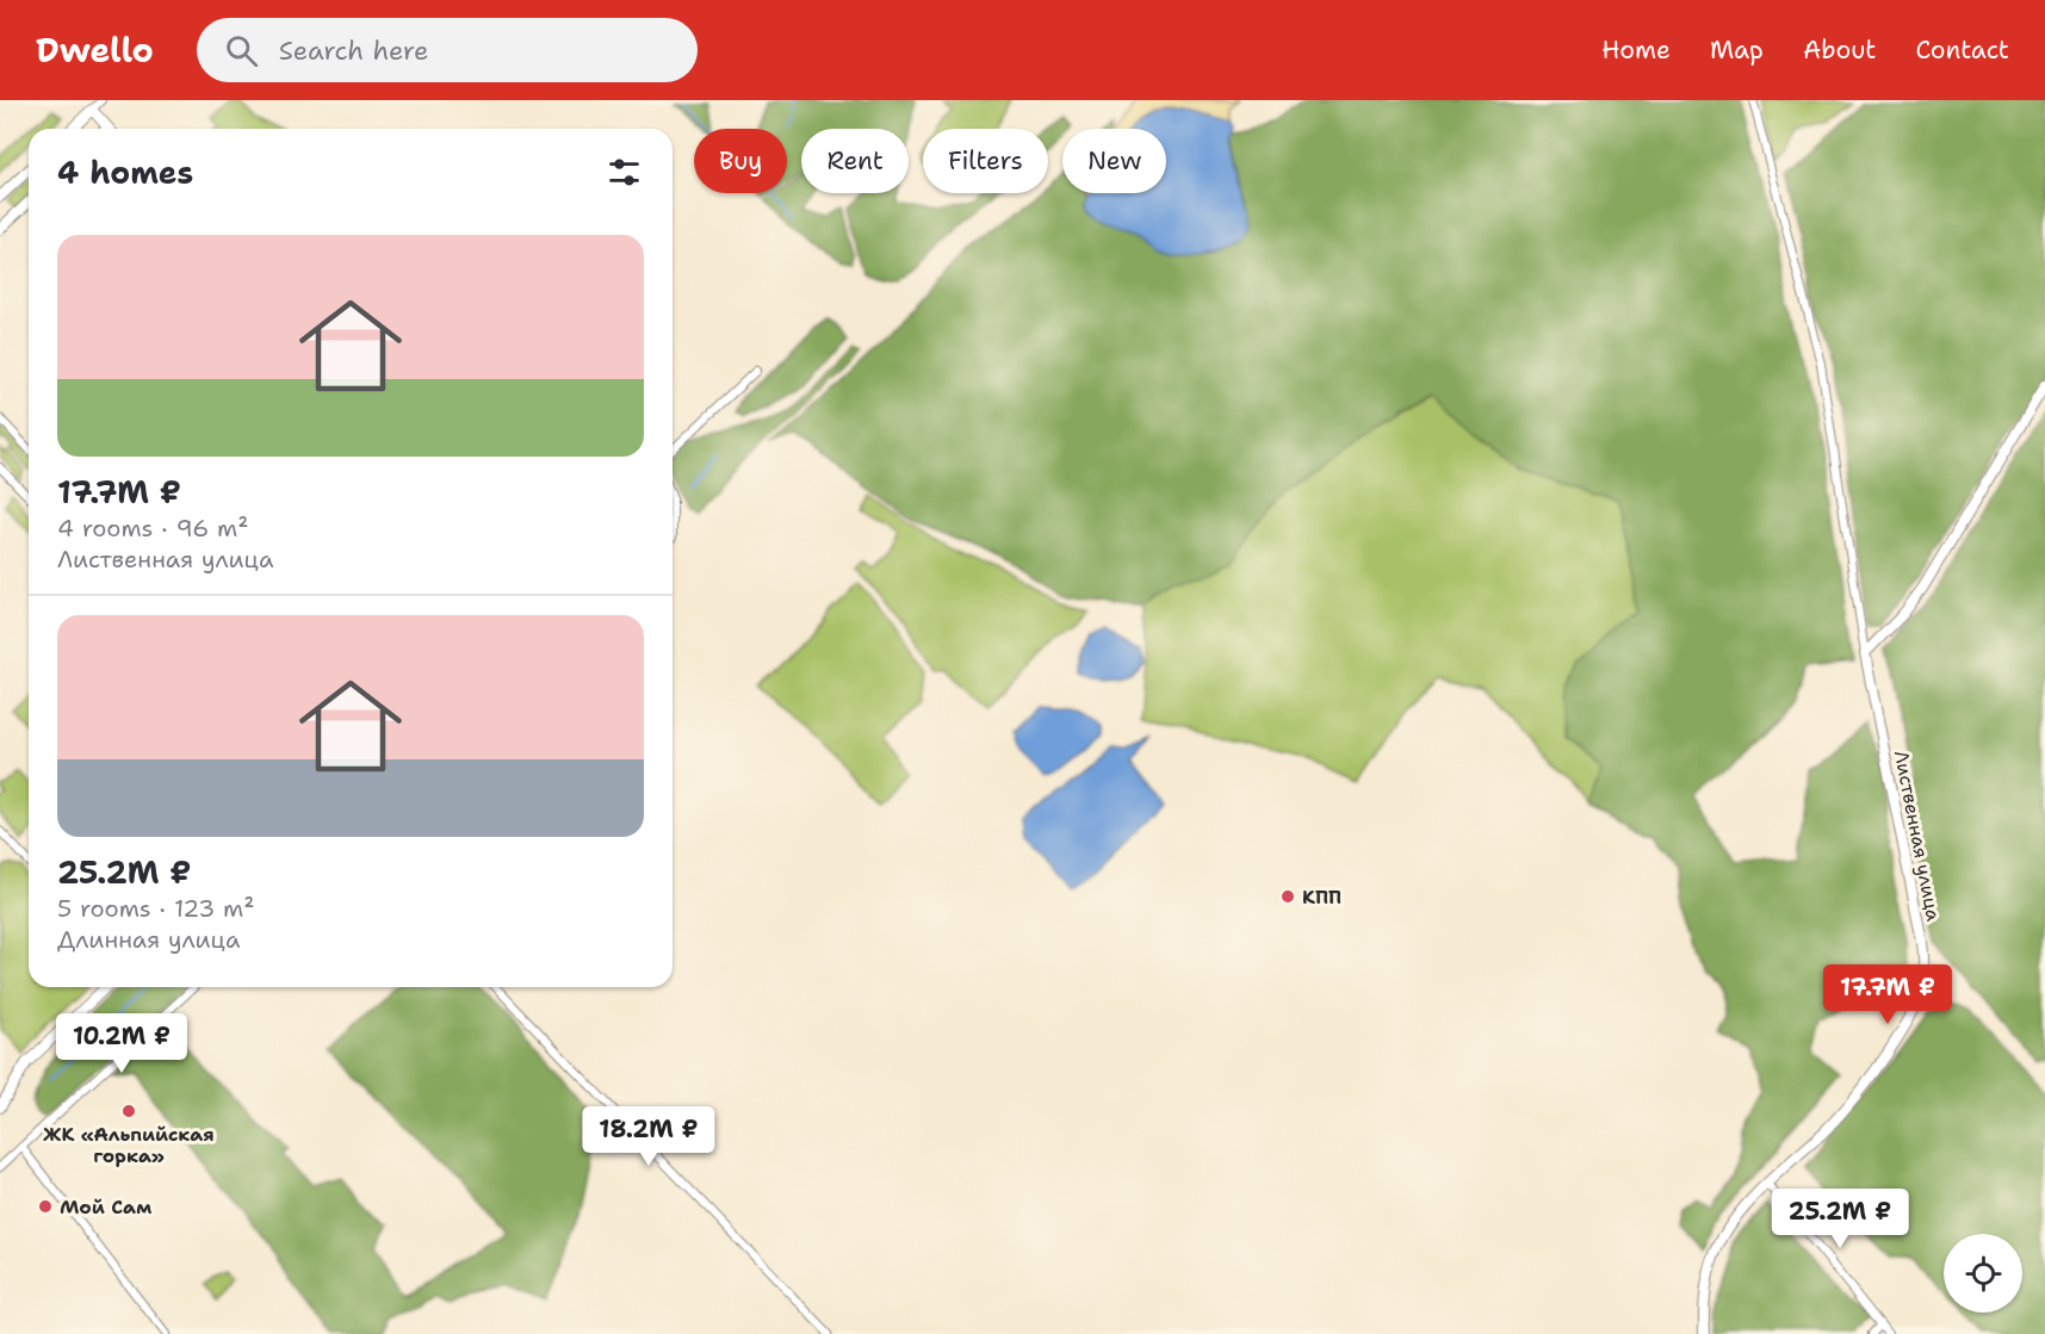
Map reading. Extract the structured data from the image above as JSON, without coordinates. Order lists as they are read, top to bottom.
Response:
{
  "streets": {
    "street": ["Лиственная улица"]
  },
  "places": ["КПП", "ЖК «Альпийская горка»", "Мой Сам"],
  "page": {
    "header": "Dwello",
    "search": "Search here",
    "nav": [
      "Home",
      "Map",
      "About",
      "Contact"
    ],
    "chip": [
      "Buy",
      "Rent",
      "Filters",
      "New"
    ],
    "heading": "4 homes",
    "list": [
      {
        "name": "17.7M ₽",
        "note": "4 rooms · 96 m² · Лиственная улица"
      },
      {
        "name": "25.2M ₽",
        "note": "5 rooms · 123 m² · Длинная улица"
      }
    ],
    "price": [
      "17.7M ₽",
      "10.2M ₽",
      "18.2M ₽",
      "25.2M ₽"
    ]
  }
}
